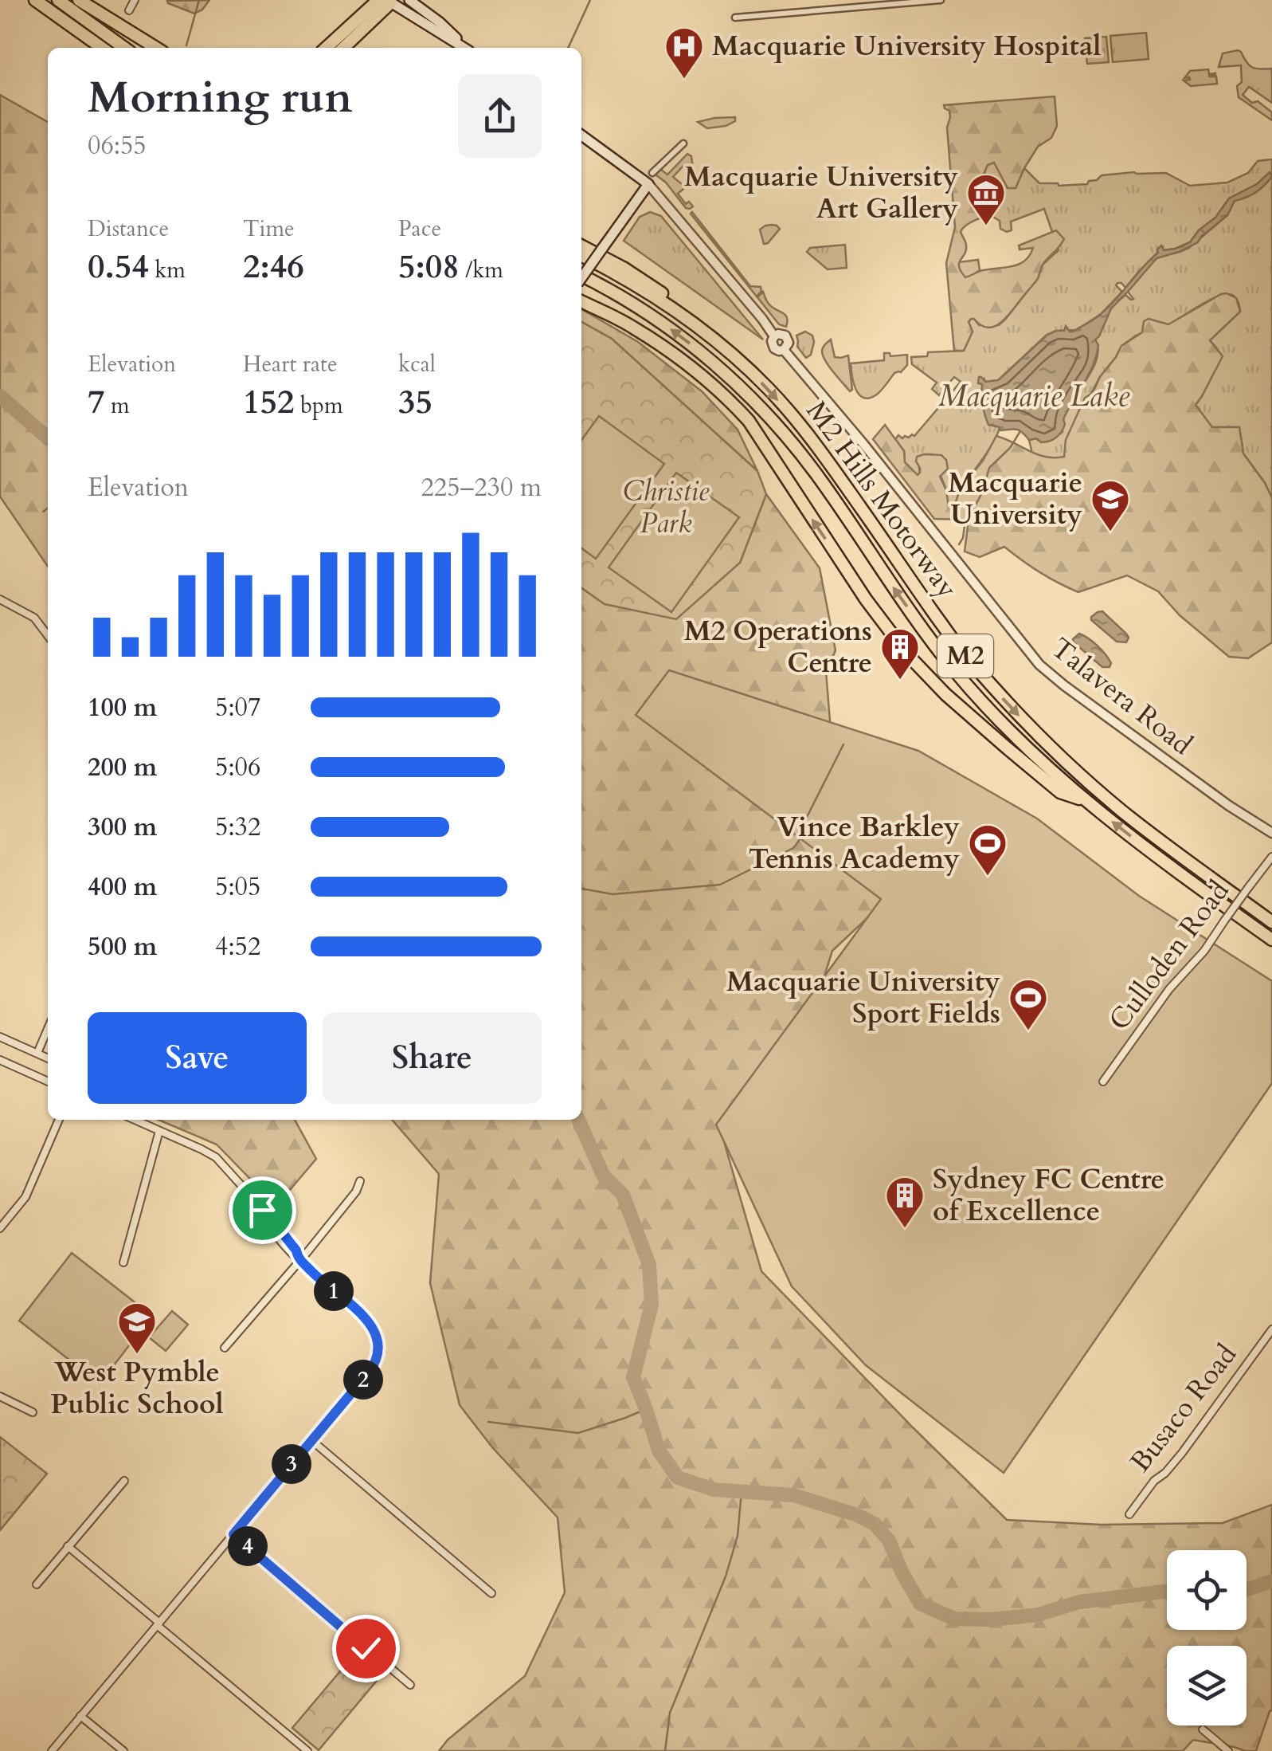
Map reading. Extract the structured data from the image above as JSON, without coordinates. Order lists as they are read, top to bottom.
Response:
{
  "streets": {
    "highway": ["M2 Hills Motorway", "M2"],
    "street": ["Talavera Road", "Culloden Road", "Busaco Road"]
  },
  "crossings": [
    ["M2 Hills Motorway", "M2"]
  ],
  "water": ["Macquarie Lake"],
  "parks": ["Christie Park"],
  "places": {
    "hospital": ["Macquarie University Hospital"],
    "museum": ["Macquarie University Art Gallery"],
    "school or university": ["Macquarie University", "West Pymble Public School"],
    "building": ["M2 Operations Centre", "Sydney FC Centre of Excellence"],
    "sports": ["Vince Barkley Tennis Academy", "Macquarie University Sport Fields"]
  },
  "page": {
    "heading": ["Morning run", "06:55"],
    "stats": [
      ["Distance", "0.54 km"],
      ["Time", "2:46"],
      ["Pace", "5:08 /km"],
      ["Elevation", "7 m"],
      ["Heart rate", "152 bpm"],
      ["kcal", "35"]
    ],
    "chart": ["Elevation", "225–230 m"],
    "list": [
      {
        "name": "100 m",
        "note": "5:07"
      },
      {
        "name": "200 m",
        "note": "5:06"
      },
      {
        "name": "300 m",
        "note": "5:32"
      },
      {
        "name": "400 m",
        "note": "5:05"
      },
      {
        "name": "500 m",
        "note": "4:52"
      }
    ],
    "buttons": ["Save", "Share"],
    "pins": [
      "1",
      "2",
      "3",
      "4"
    ]
  }
}
